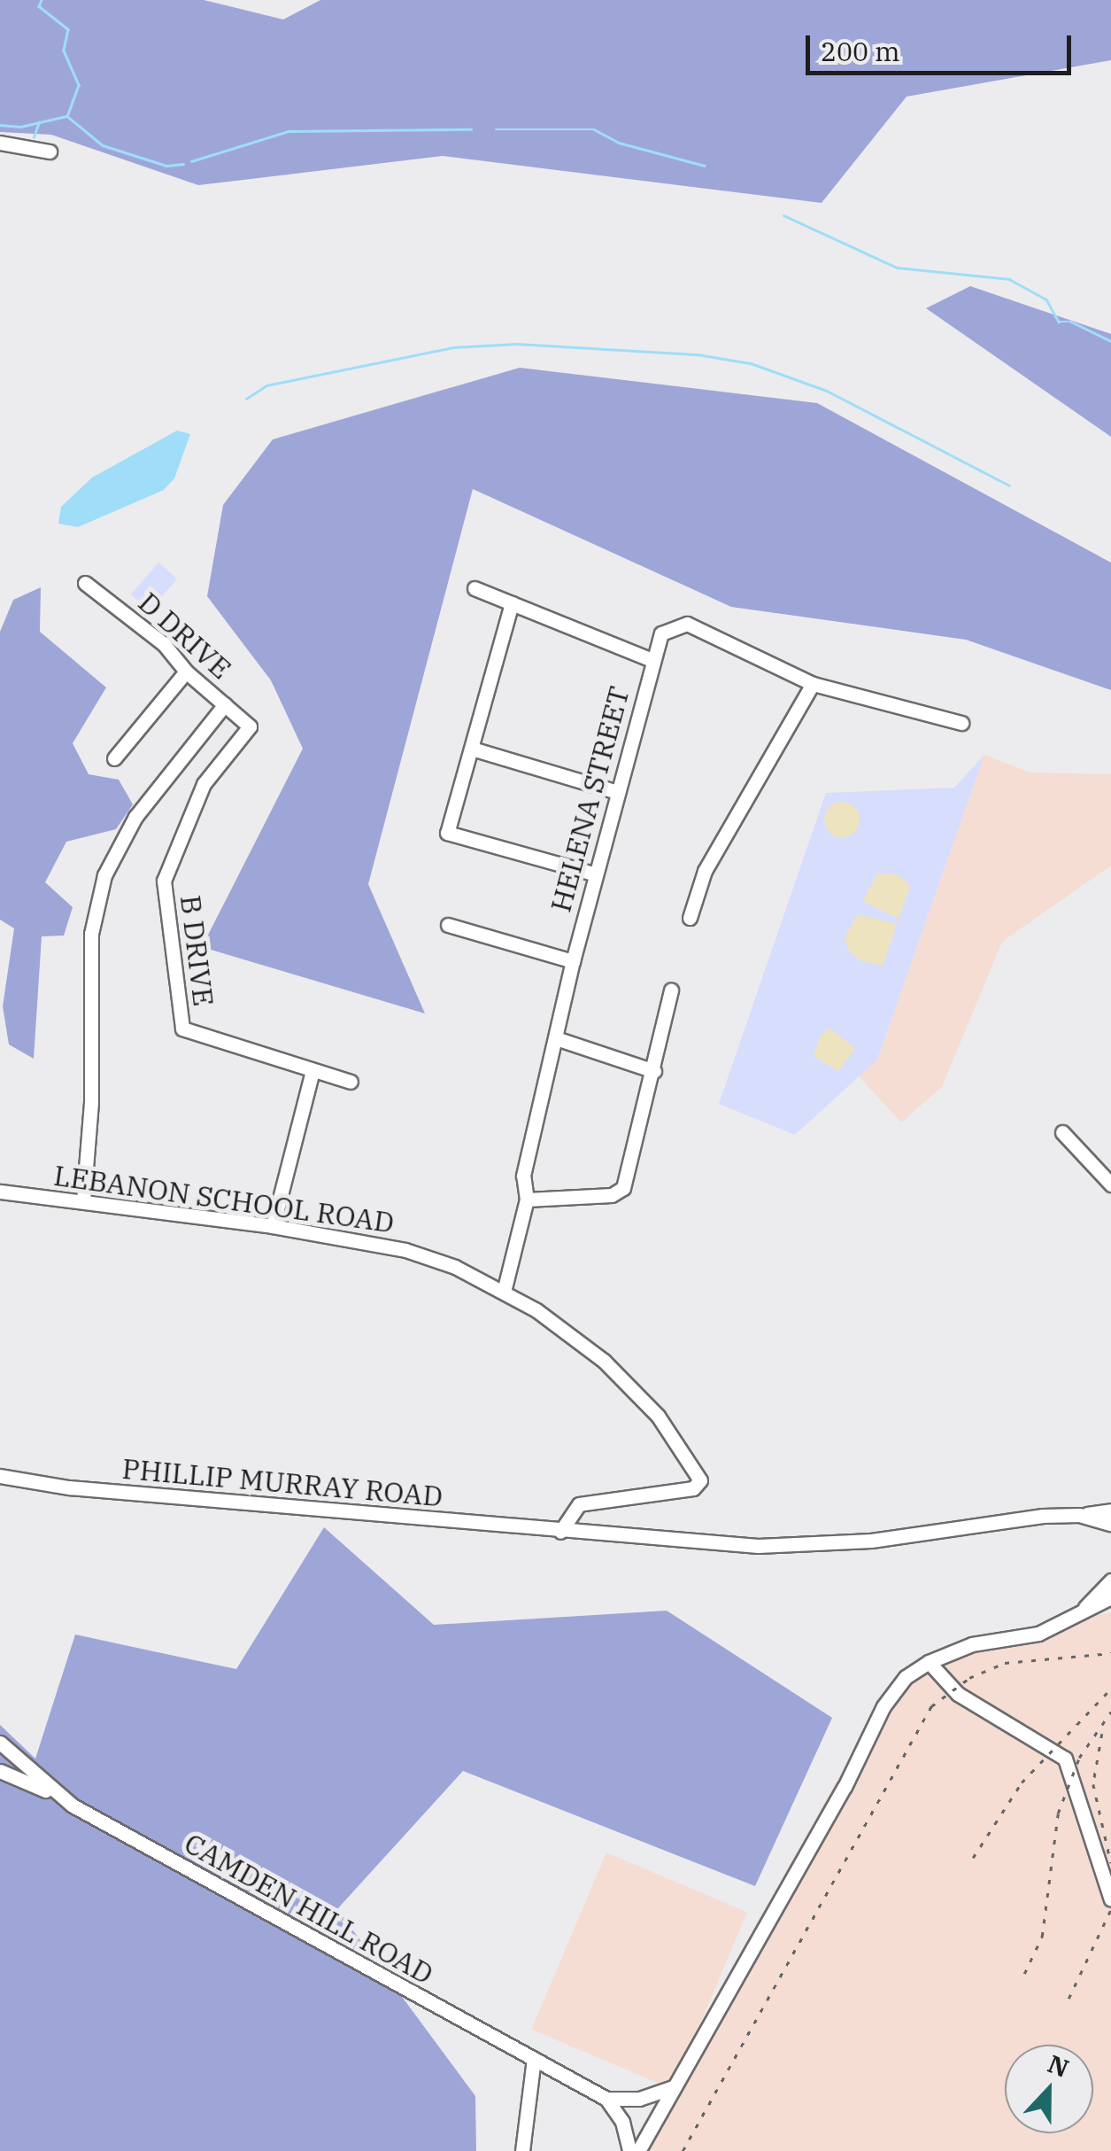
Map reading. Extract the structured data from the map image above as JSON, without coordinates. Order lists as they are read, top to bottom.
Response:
{
  "streets": {
    "street": [
      "D DRIVE",
      "HELENA STREET",
      "B DRIVE",
      "LEBANON SCHOOL ROAD",
      "PHILLIP MURRAY ROAD",
      "CAMDEN HILL ROAD"
    ]
  },
  "crossings": [
    ["D DRIVE", "B DRIVE"],
    ["HELENA STREET", "LEBANON SCHOOL ROAD"],
    ["LEBANON SCHOOL ROAD", "PHILLIP MURRAY ROAD"]
  ],
  "scale_bar": "200 m",
  "north": "top"
}
